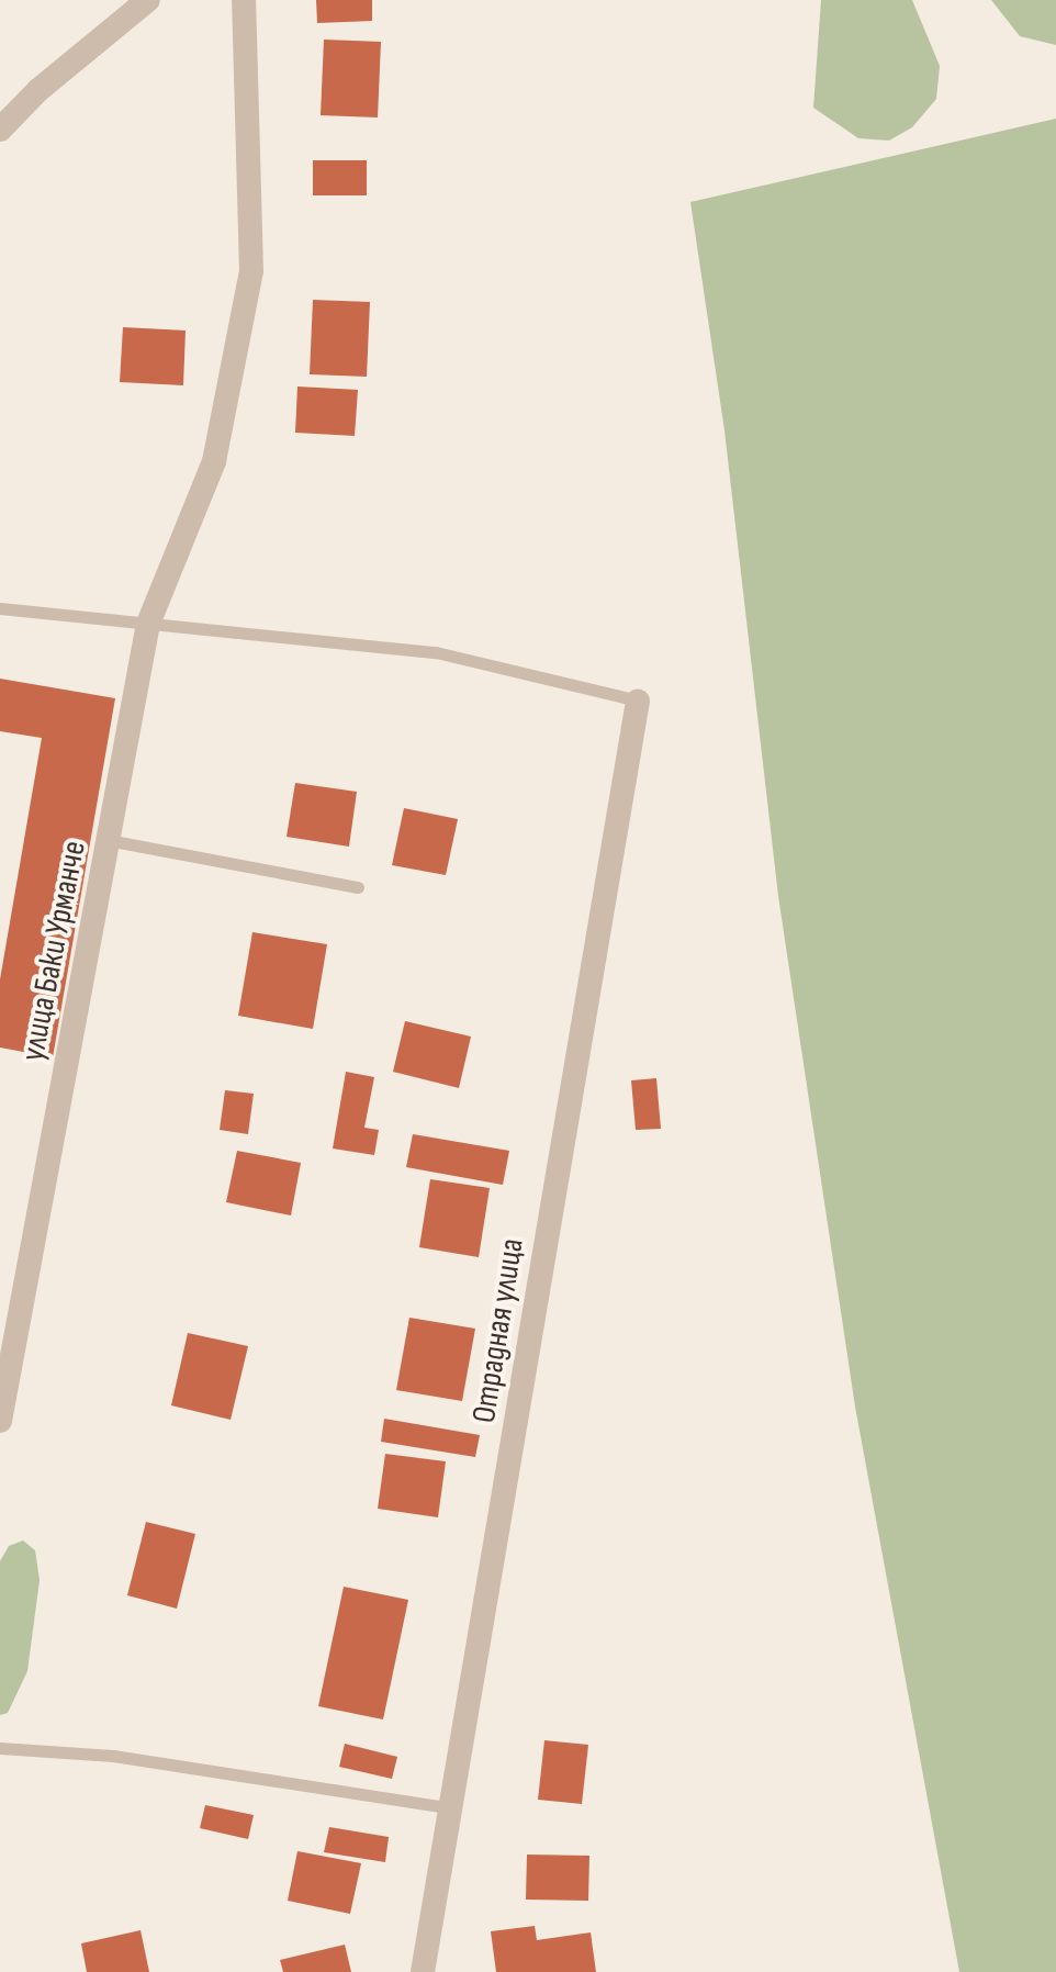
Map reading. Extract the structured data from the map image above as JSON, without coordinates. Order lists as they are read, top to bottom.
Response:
{
  "streets": {
    "street": ["улица Баки Урманче", "Отрадная улица"]
  }
}
